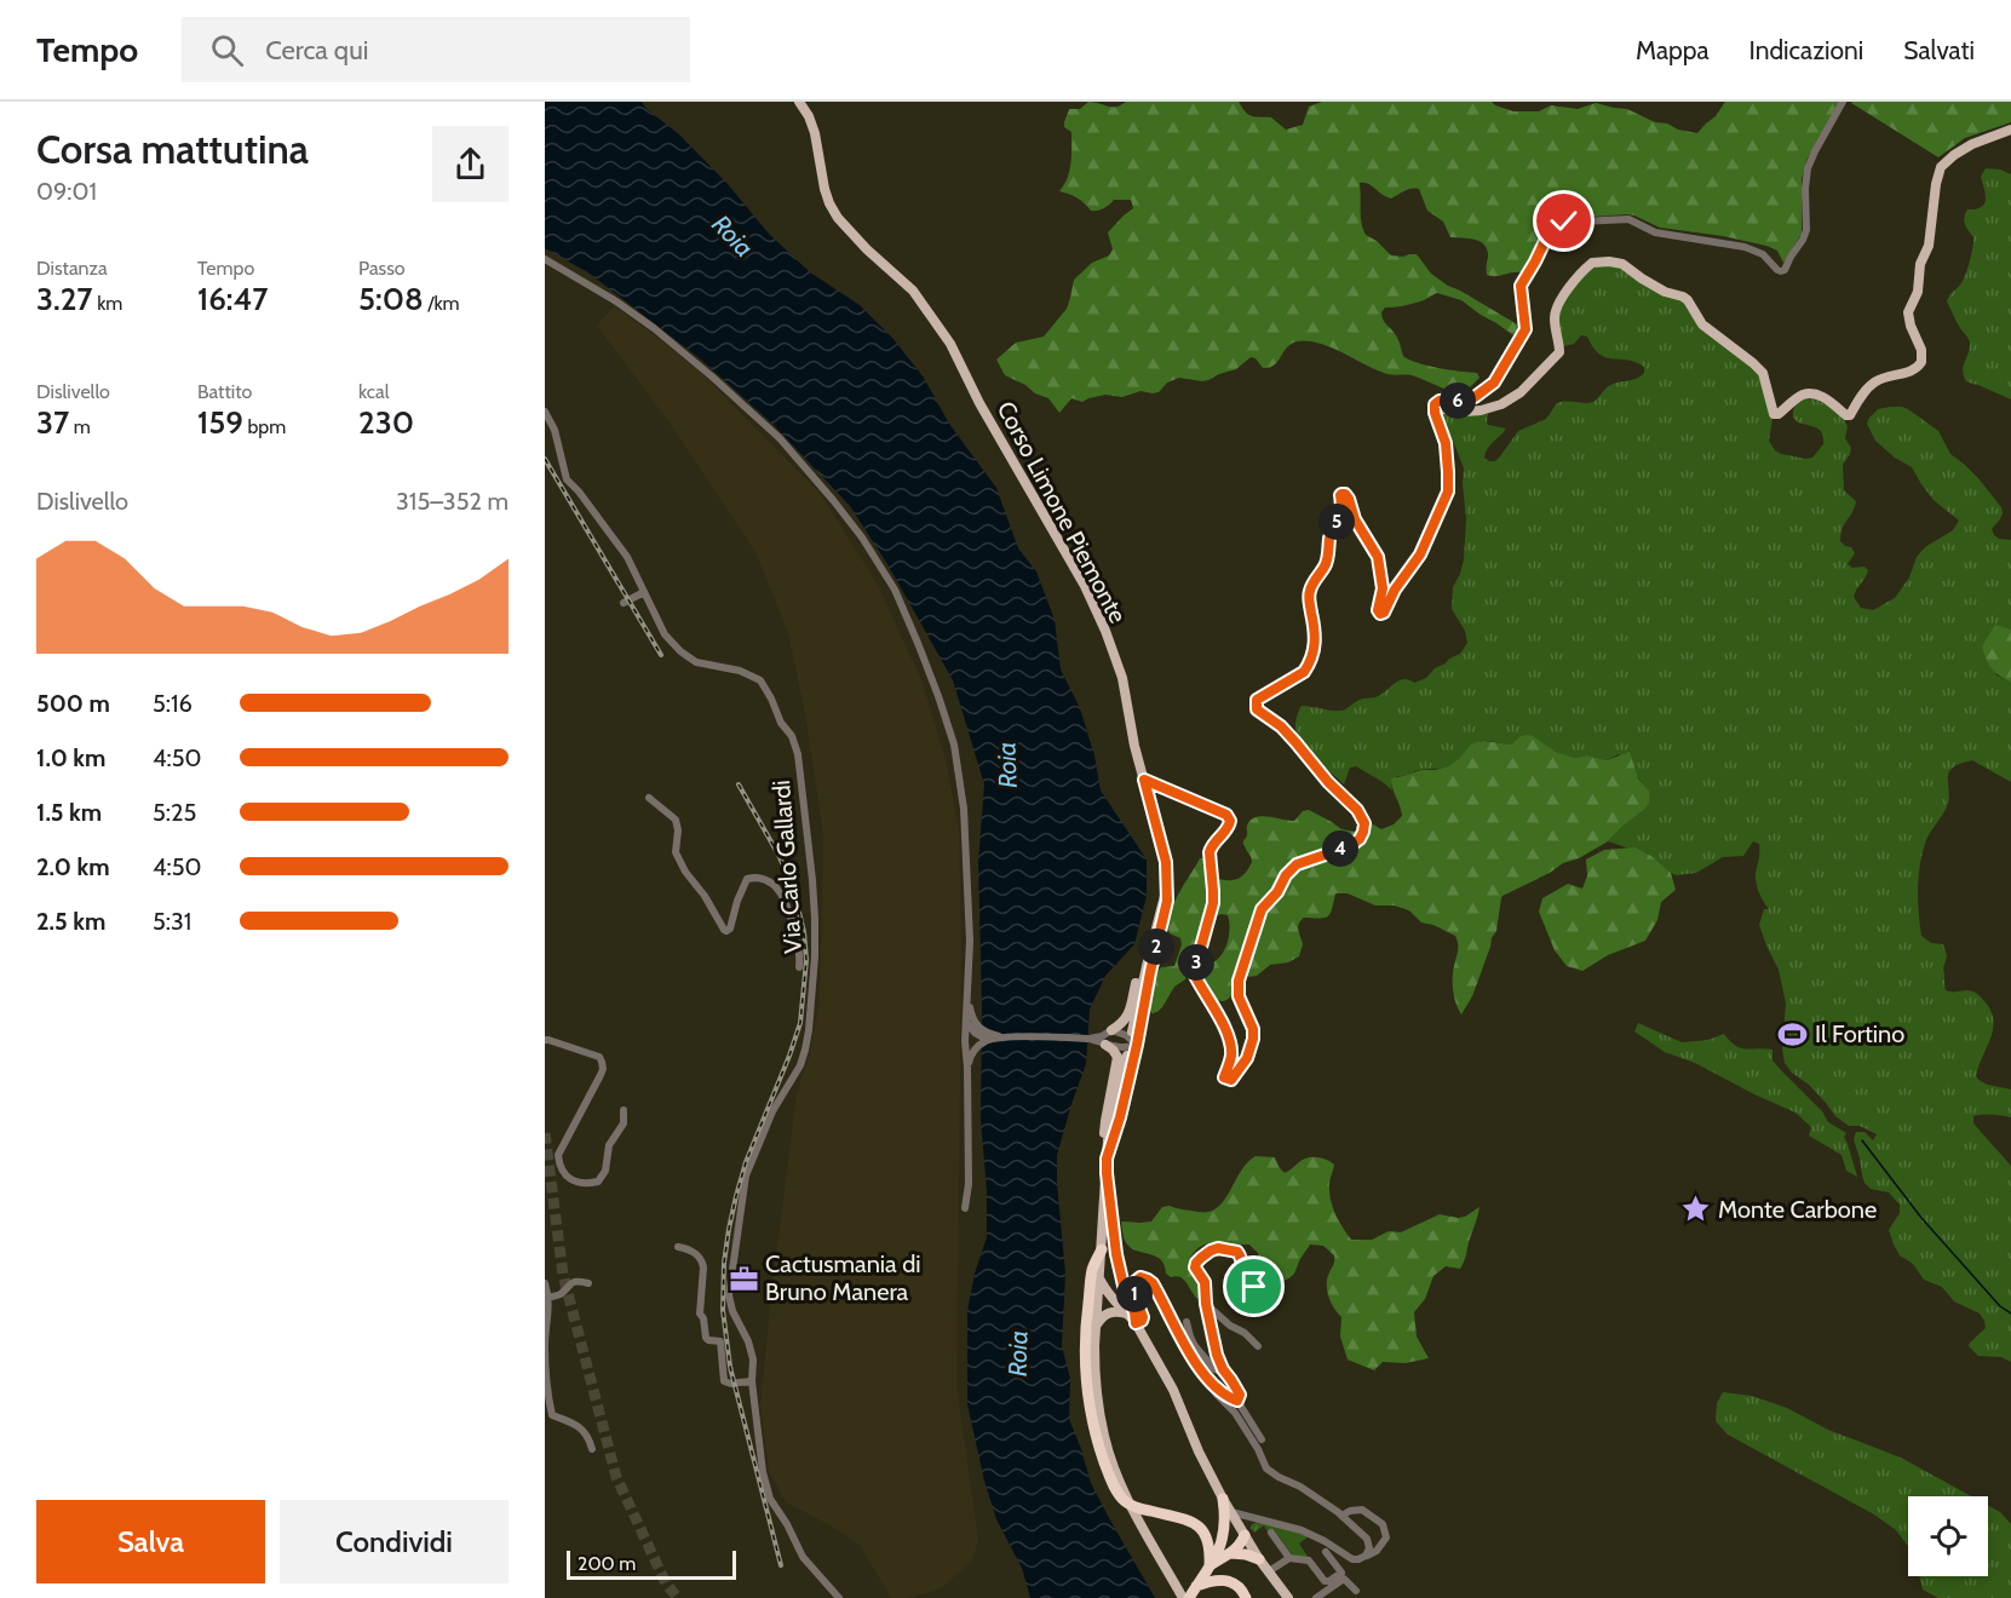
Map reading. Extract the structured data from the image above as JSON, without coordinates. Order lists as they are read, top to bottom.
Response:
{
  "streets": {
    "main road": ["Corso Limone Piemonte"],
    "street": ["Via Carlo Gallardi"]
  },
  "water": ["Roia"],
  "places": {
    "sports": ["Il Fortino"],
    "place": ["Monte Carbone"],
    "office": ["Cactusmania di Bruno Manera"]
  },
  "scale_bar": "200 m",
  "page": {
    "header": "Tempo",
    "search": "Cerca qui",
    "nav": ["Mappa", "Indicazioni", "Salvati"],
    "heading": ["Corsa mattutina", "09:01"],
    "stats": [
      ["Distanza", "3.27 km"],
      ["Tempo", "16:47"],
      ["Passo", "5:08 /km"],
      ["Dislivello", "37 m"],
      ["Battito", "159 bpm"],
      ["kcal", "230"]
    ],
    "pins": [
      "6",
      "5",
      "4",
      "2",
      "3",
      "1"
    ],
    "chart": ["Dislivello", "315–352 m"],
    "list": [
      {
        "name": "500 m",
        "note": "5:16"
      },
      {
        "name": "1.0 km",
        "note": "4:50"
      },
      {
        "name": "1.5 km",
        "note": "5:25"
      },
      {
        "name": "2.0 km",
        "note": "4:50"
      },
      {
        "name": "2.5 km",
        "note": "5:31"
      }
    ],
    "buttons": ["Salva", "Condividi"],
    "scale": "200 m"
  }
}
